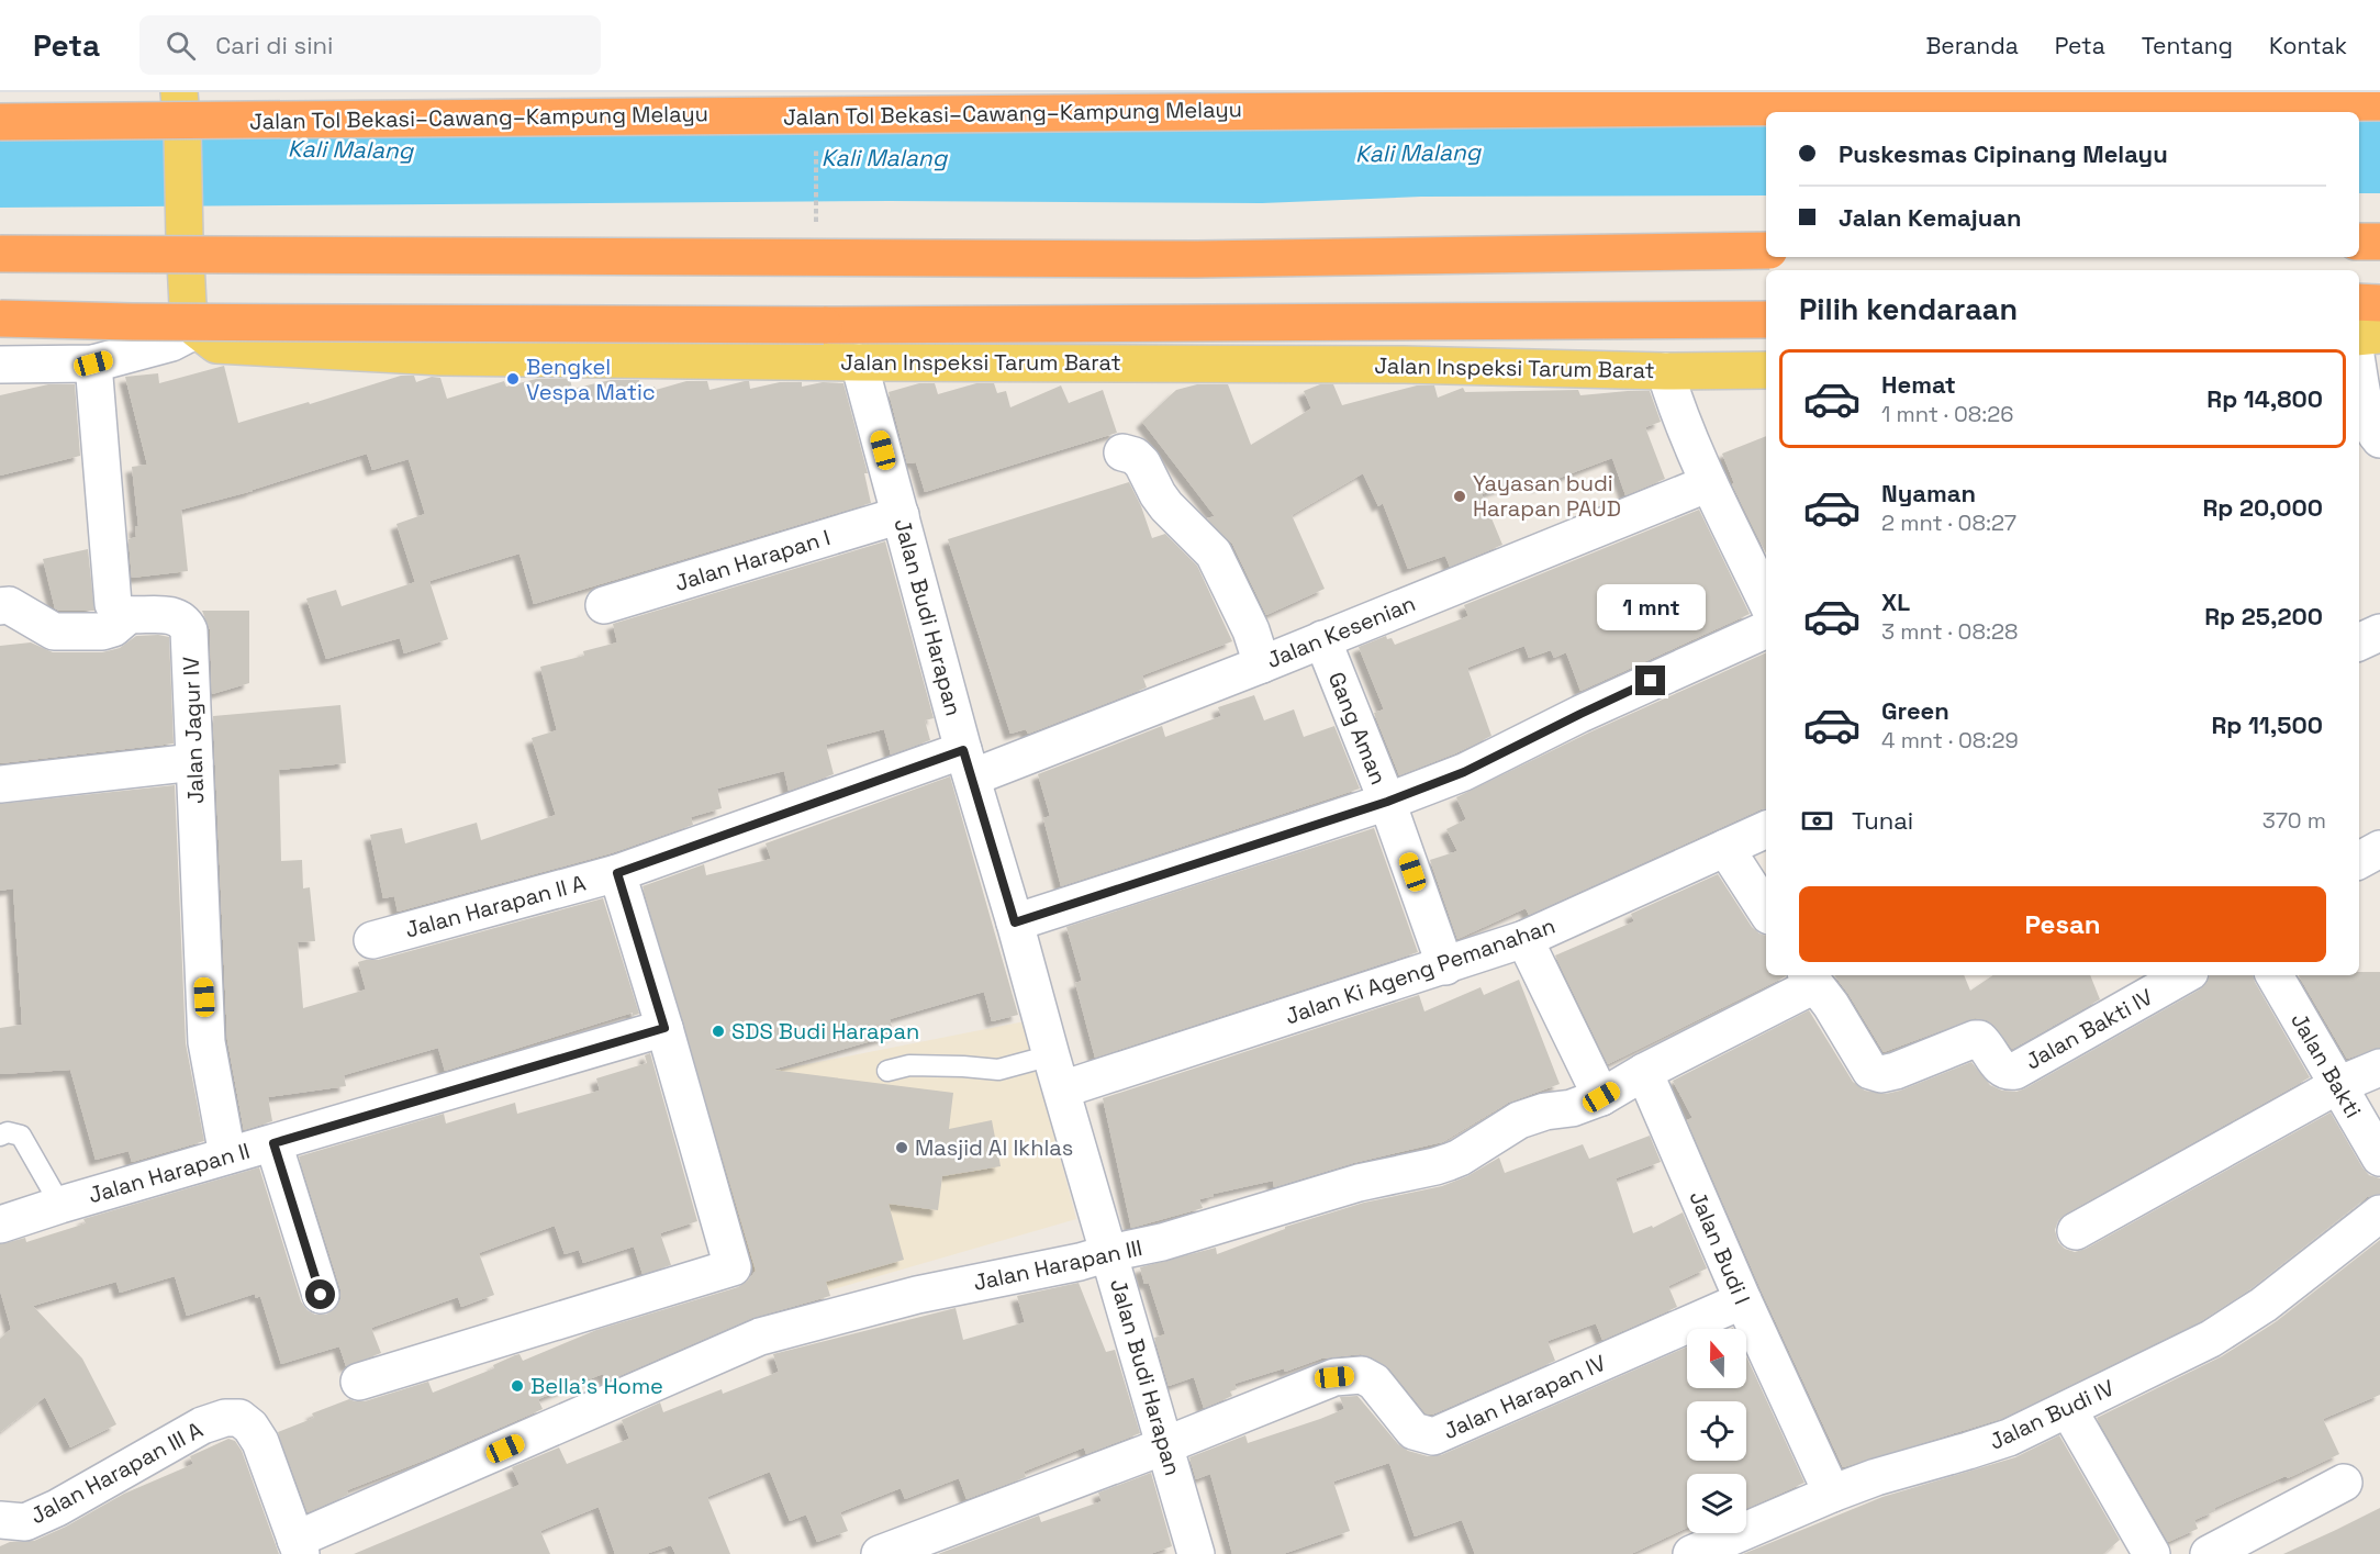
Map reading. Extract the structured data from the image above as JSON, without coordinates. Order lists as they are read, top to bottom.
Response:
{
  "streets": {
    "highway": ["Jalan Tol Bekasi–Cawang–Kampung Melayu"],
    "main road": ["Jalan Inspeksi Tarum Barat"],
    "street": [
      "Jalan Harapan I",
      "Jalan Budi Harapan",
      "Jalan Kesenian",
      "Gang Aman",
      "Jalan Jagur IV",
      "Jalan Harapan II A",
      "Jalan Ki Ageng Pemanahan",
      "Jalan Bakti IV",
      "Jalan Bakti",
      "Jalan Harapan II",
      "Jalan Budi I",
      "Jalan Harapan III",
      "Jalan Harapan IV",
      "Jalan Budi IV",
      "Jalan Harapan III A"
    ]
  },
  "crossings": [
    ["Jalan Inspeksi Tarum Barat", "Jalan Budi Harapan"],
    ["Jalan Harapan I", "Jalan Budi Harapan"],
    ["Jalan Budi Harapan", "Jalan Kesenian"],
    ["Jalan Budi Harapan", "Jalan Ki Ageng Pemanahan"],
    ["Jalan Budi Harapan", "Jalan Harapan III"],
    ["Jalan Budi Harapan", "Jalan Harapan IV"],
    ["Jalan Kesenian", "Gang Aman"],
    ["Gang Aman", "Jalan Ki Ageng Pemanahan"],
    ["Jalan Jagur IV", "Jalan Harapan II"],
    ["Jalan Bakti IV", "Jalan Harapan III"],
    ["Jalan Budi I", "Jalan Harapan III"],
    ["Jalan Budi I", "Jalan Harapan IV"],
    ["Jalan Budi I", "Jalan Budi IV"],
    ["Jalan Harapan III", "Jalan Harapan III A"]
  ],
  "water": ["Kali Malang"],
  "places": [
    "Bengkel Vespa Matic",
    "Yayasan budi Harapan PAUD",
    "SDS Budi Harapan",
    "Masjid Al Ikhlas",
    "Bella's Home"
  ],
  "north": "top",
  "page": {
    "header": "Peta",
    "search": "Cari di sini",
    "nav": [
      "Beranda",
      "Peta",
      "Tentang",
      "Kontak"
    ],
    "banner": ["Puskesmas Cipinang Melayu", "Jalan Kemajuan"],
    "heading": "Pilih kendaraan",
    "list": [
      {
        "name": "Hemat",
        "note": "1 mnt · 08:26",
        "value": "Rp 14,800"
      },
      {
        "name": "Nyaman",
        "note": "2 mnt · 08:27",
        "value": "Rp 20,000"
      },
      {
        "name": "XL",
        "note": "3 mnt · 08:28",
        "value": "Rp 25,200"
      },
      {
        "name": "Green",
        "note": "4 mnt · 08:29",
        "value": "Rp 11,500"
      }
    ],
    "bubble": "1 mnt",
    "pay": ["Tunai", "370 m"],
    "buttons": "Pesan"
  }
}
